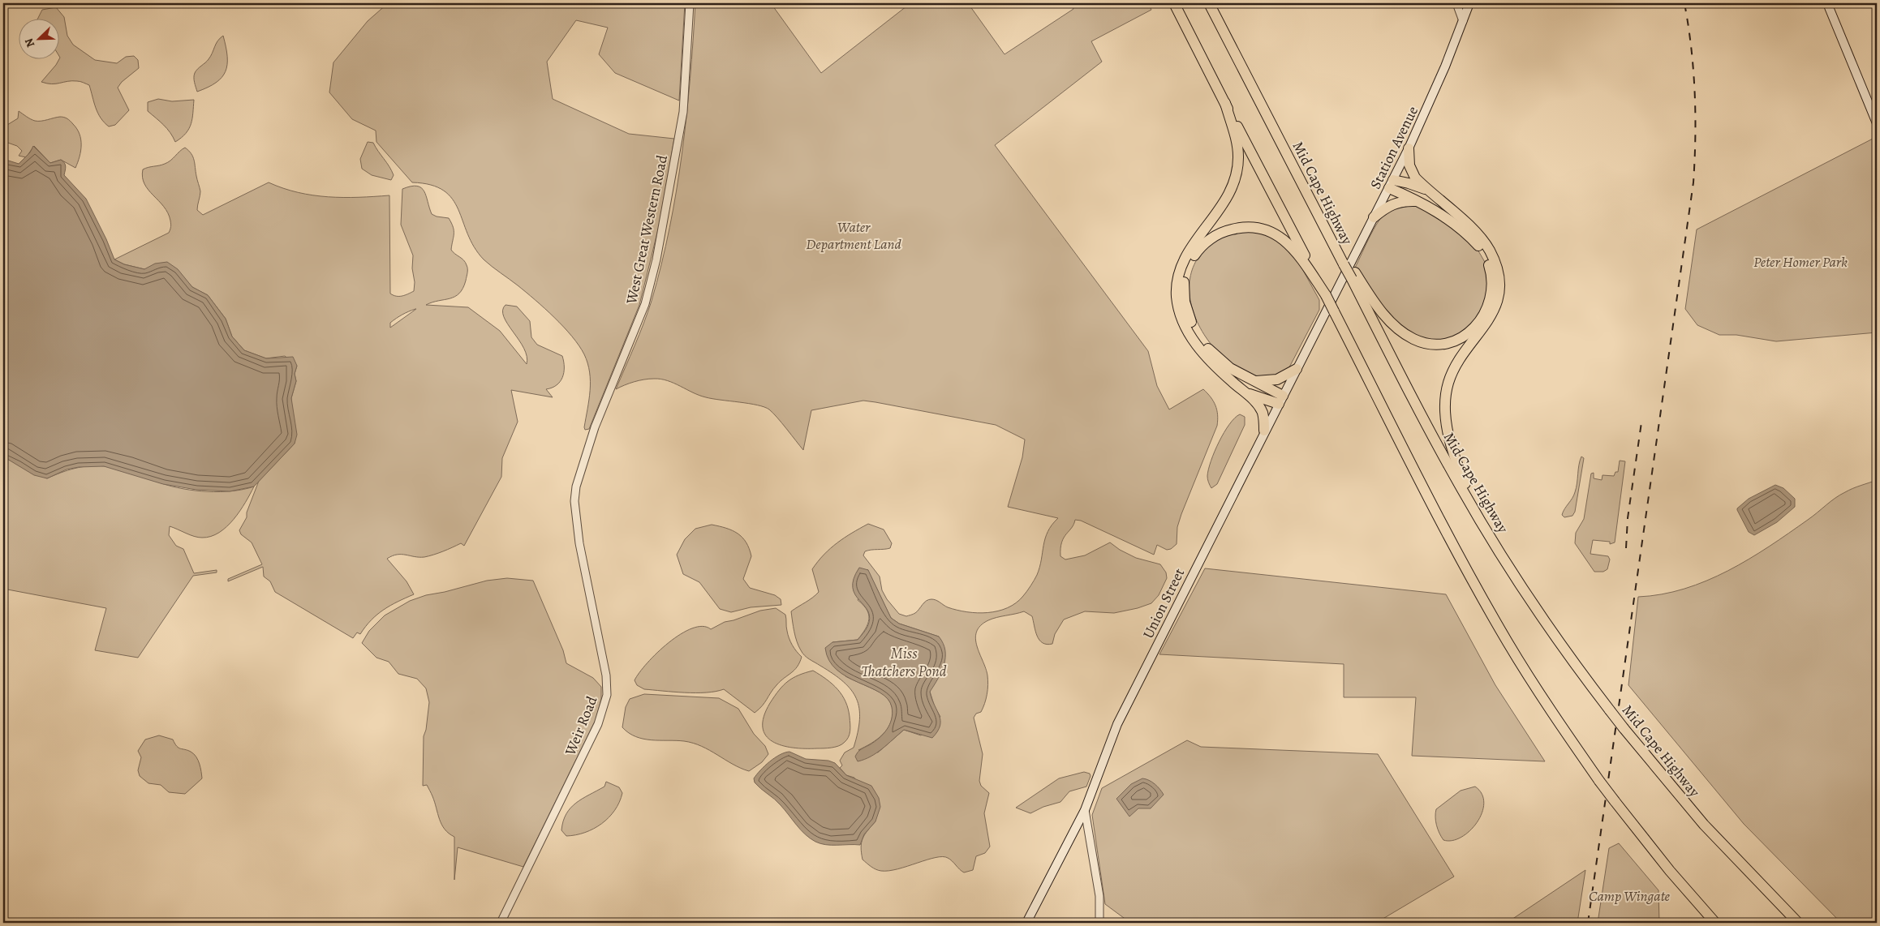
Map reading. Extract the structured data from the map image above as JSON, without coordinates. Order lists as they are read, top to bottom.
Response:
{
  "streets": {
    "highway": ["Mid Cape Highway"],
    "main road": ["Station Avenue", "Union Street"],
    "street": ["West Great Western Road", "Weir Road"]
  },
  "crossings": [
    ["Station Avenue", "Union Street"],
    ["West Great Western Road", "Weir Road"]
  ],
  "water": ["Miss Thatchers Pond"],
  "parks": ["Water Department Land", "Peter Homer Park", "Camp Wingate"],
  "north": "bottom left"
}
